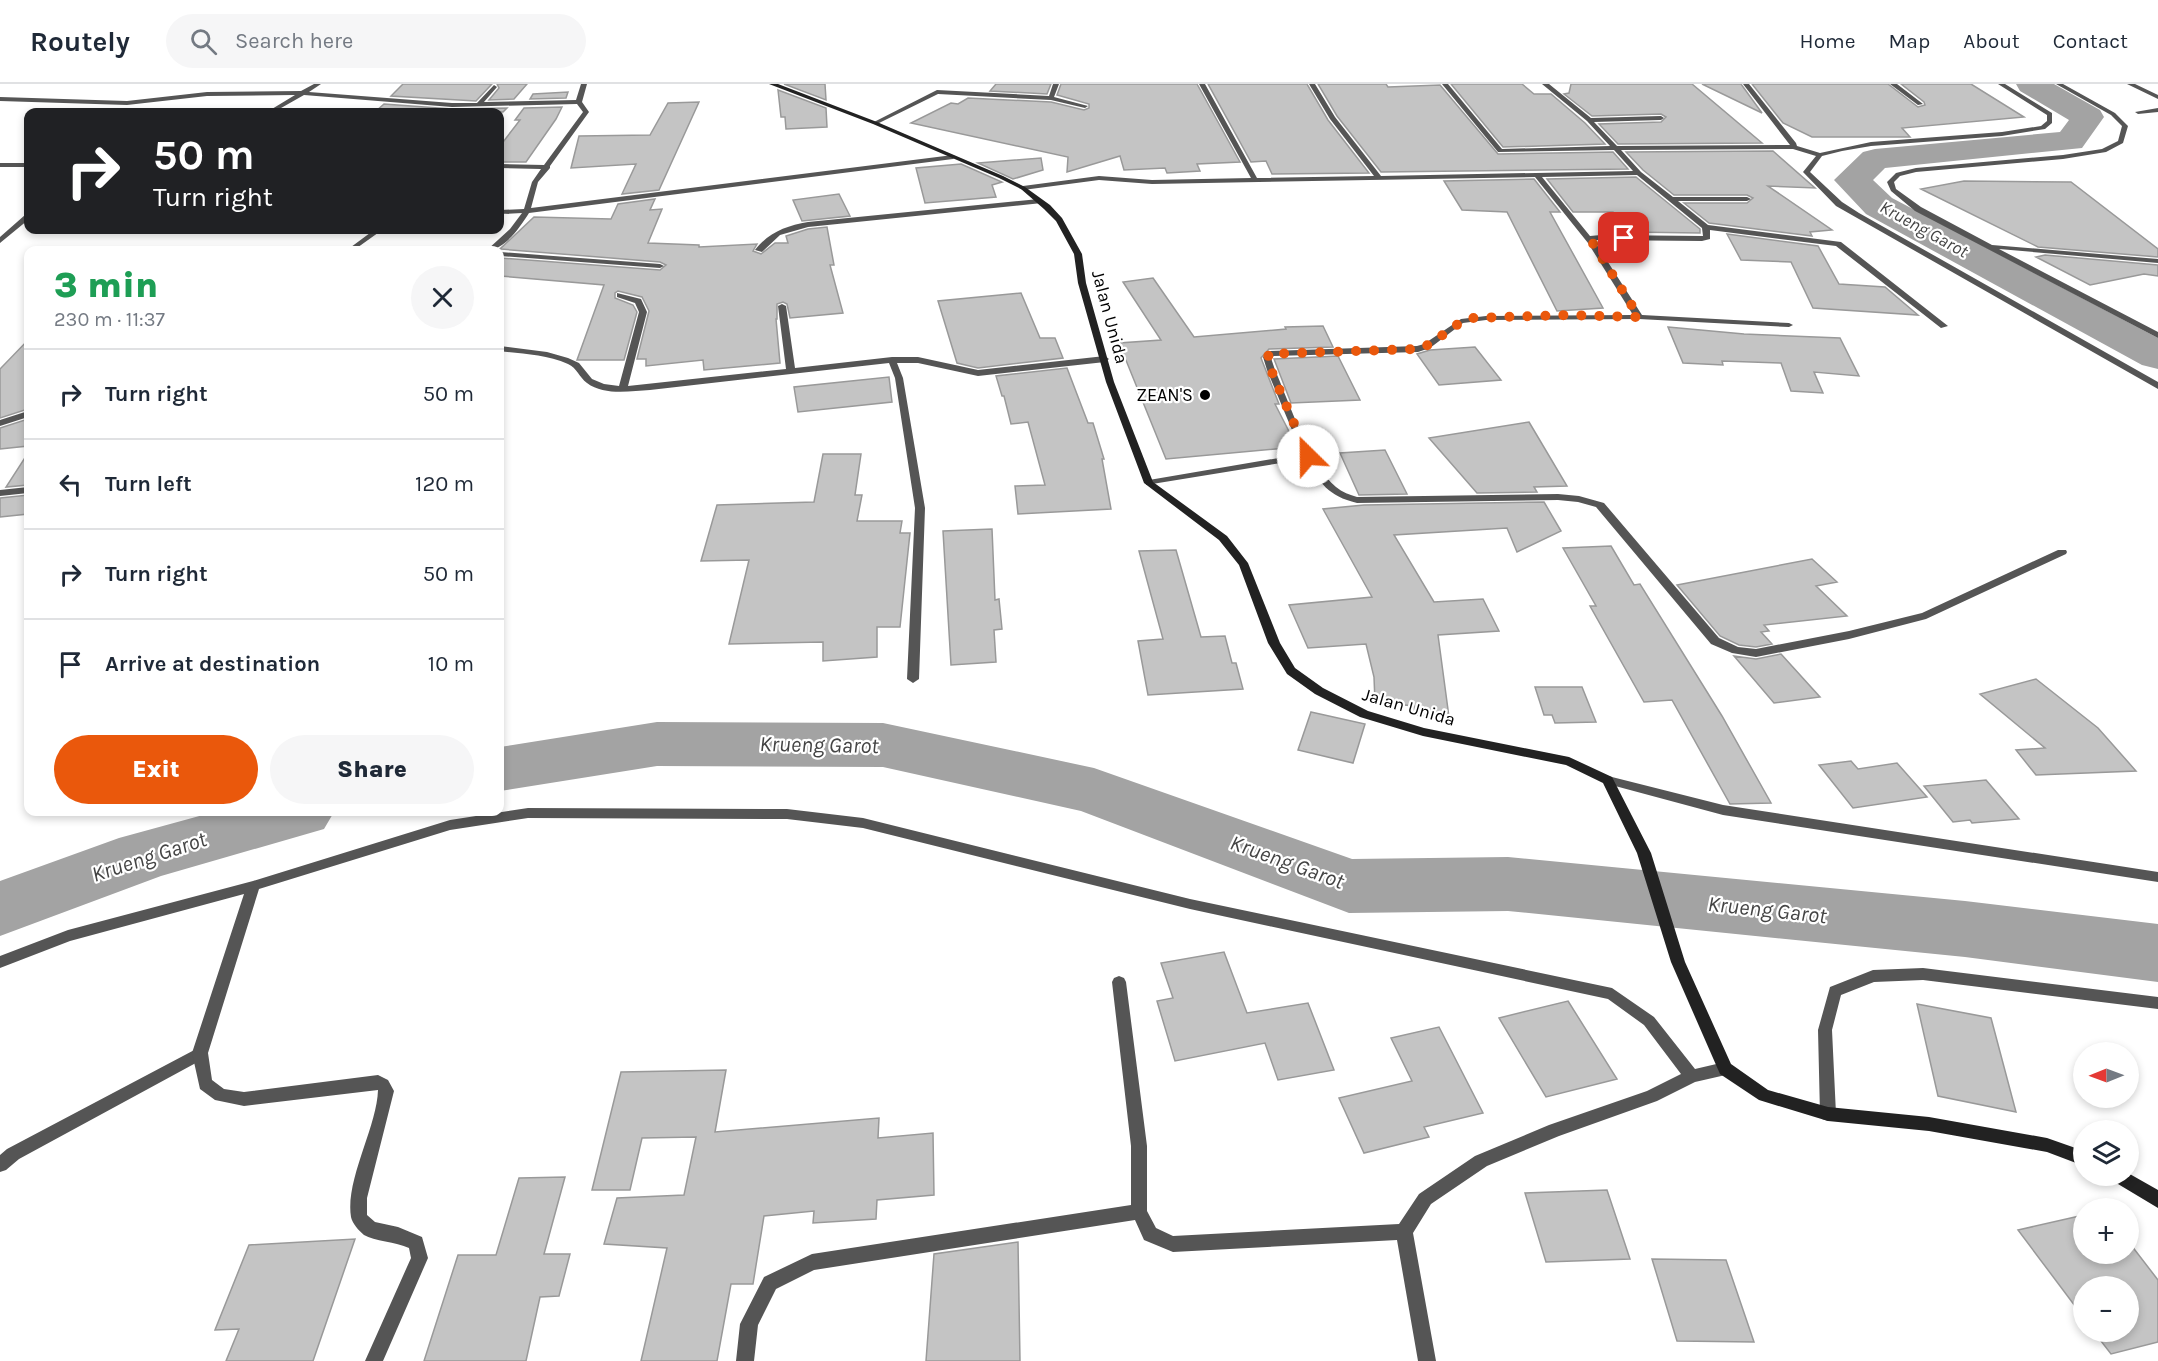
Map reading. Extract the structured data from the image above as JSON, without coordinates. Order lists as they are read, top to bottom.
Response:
{
  "streets": {
    "street": ["Jalan Unida"]
  },
  "water": ["Krueng Garot"],
  "places": ["ZEAN'S"],
  "north": "left",
  "page": {
    "header": "Routely",
    "search": "Search here",
    "nav": [
      "Home",
      "Map",
      "About",
      "Contact"
    ],
    "turn": ["50 m", "Turn right"],
    "heading": ["3 min", "230 m · 11:37"],
    "list": [
      {
        "name": "Turn right",
        "value": "50 m"
      },
      {
        "name": "Turn left",
        "value": "120 m"
      },
      {
        "name": "Turn right",
        "value": "50 m"
      },
      {
        "name": "Arrive at destination",
        "value": "10 m"
      }
    ],
    "buttons": ["Exit", "Share"],
    "map_buttons": ["+", "−"]
  }
}
